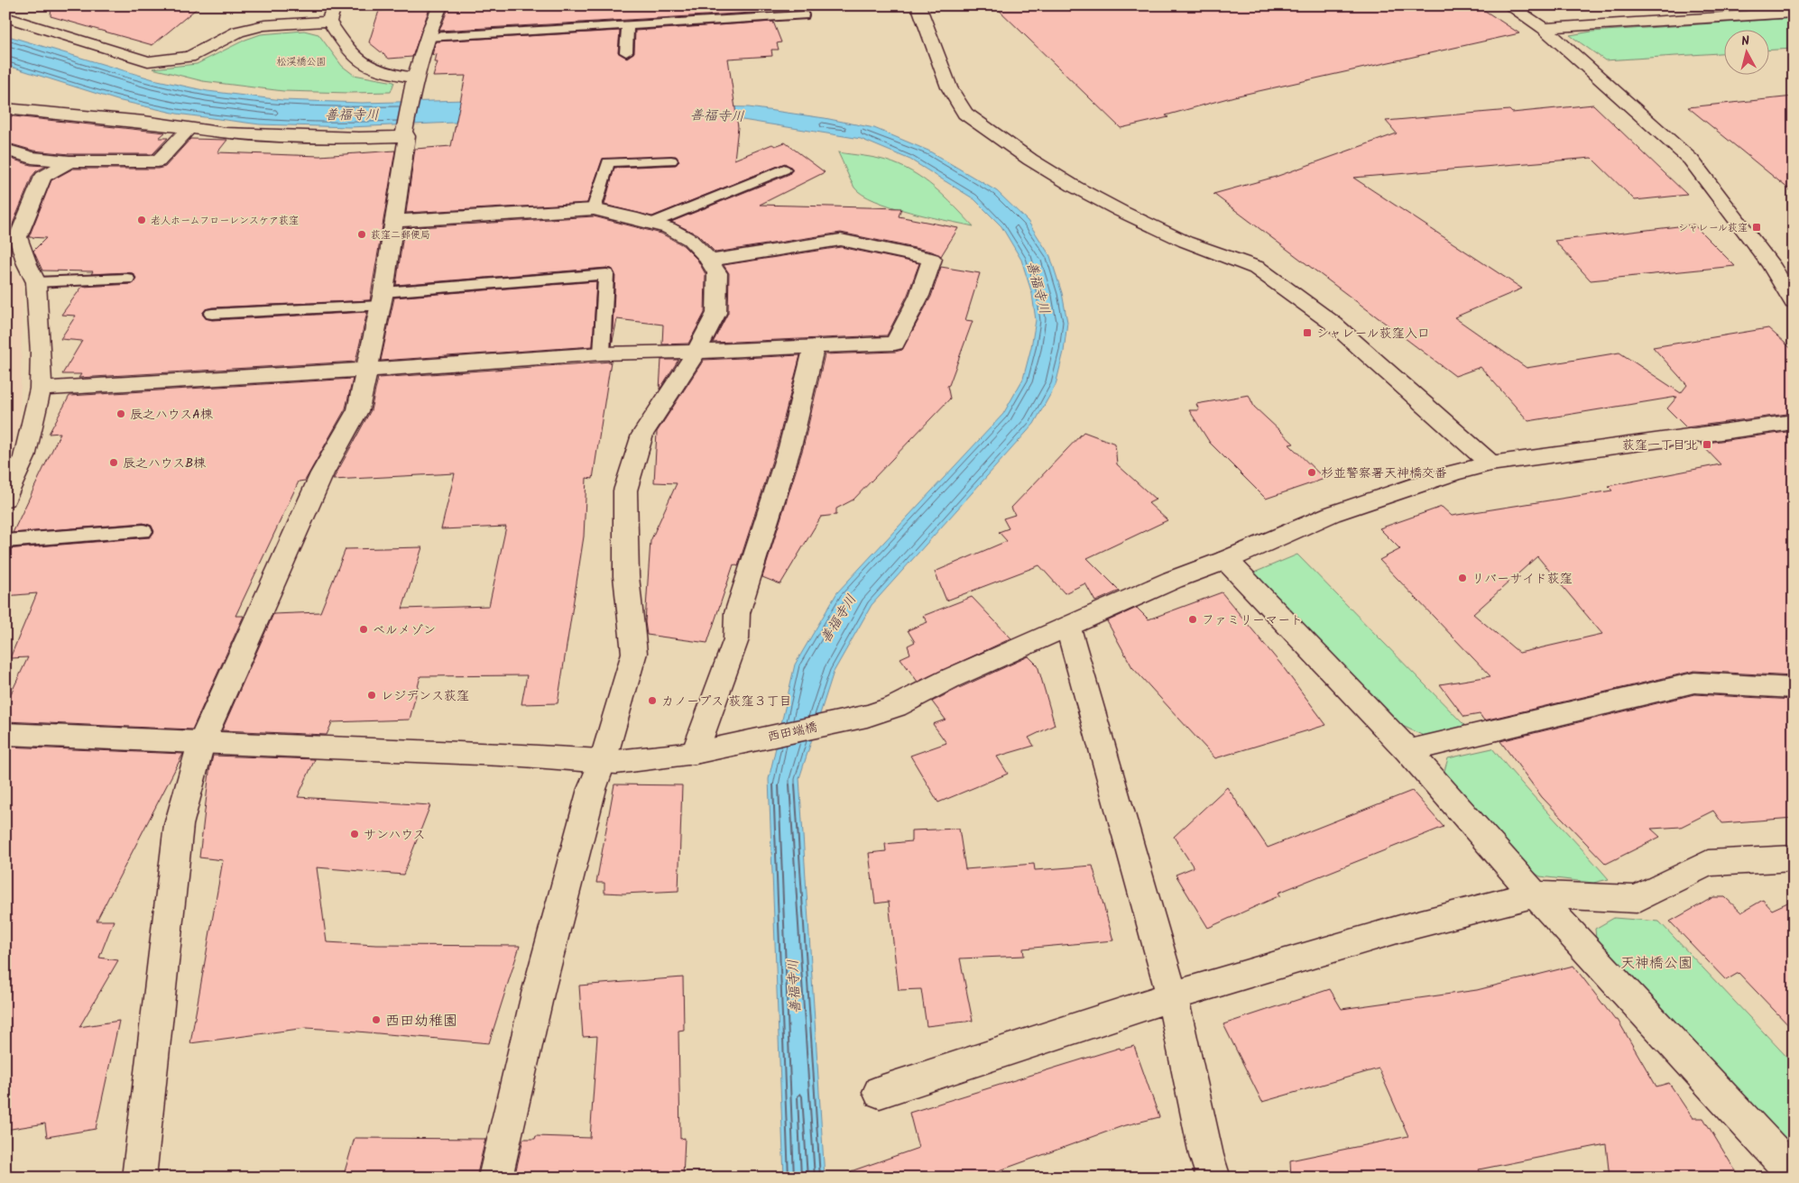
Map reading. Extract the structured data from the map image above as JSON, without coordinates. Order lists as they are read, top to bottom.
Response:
{
  "streets": {
    "street": ["西田端橋"]
  },
  "water": ["善福寺川"],
  "parks": ["松渓橋公園", "天神橋公園"],
  "places": {
    "other": [
      "老人ホームフローレンスケア荻窪",
      "荻窪二郵便局",
      "辰之ハウスA棟",
      "辰之ハウスB棟",
      "杉並警察署天神橋交番",
      "リバーサイド荻窪",
      "ファミリーマート",
      "ベルメゾン",
      "レジデンス荻窪",
      "カノープス 荻窪３丁目",
      "サンハウス",
      "西田幼稚園"
    ],
    "transit": ["シャレール荻窪", "シャレール荻窪入口", "荻窪一丁目北"]
  },
  "north": "top"
}
